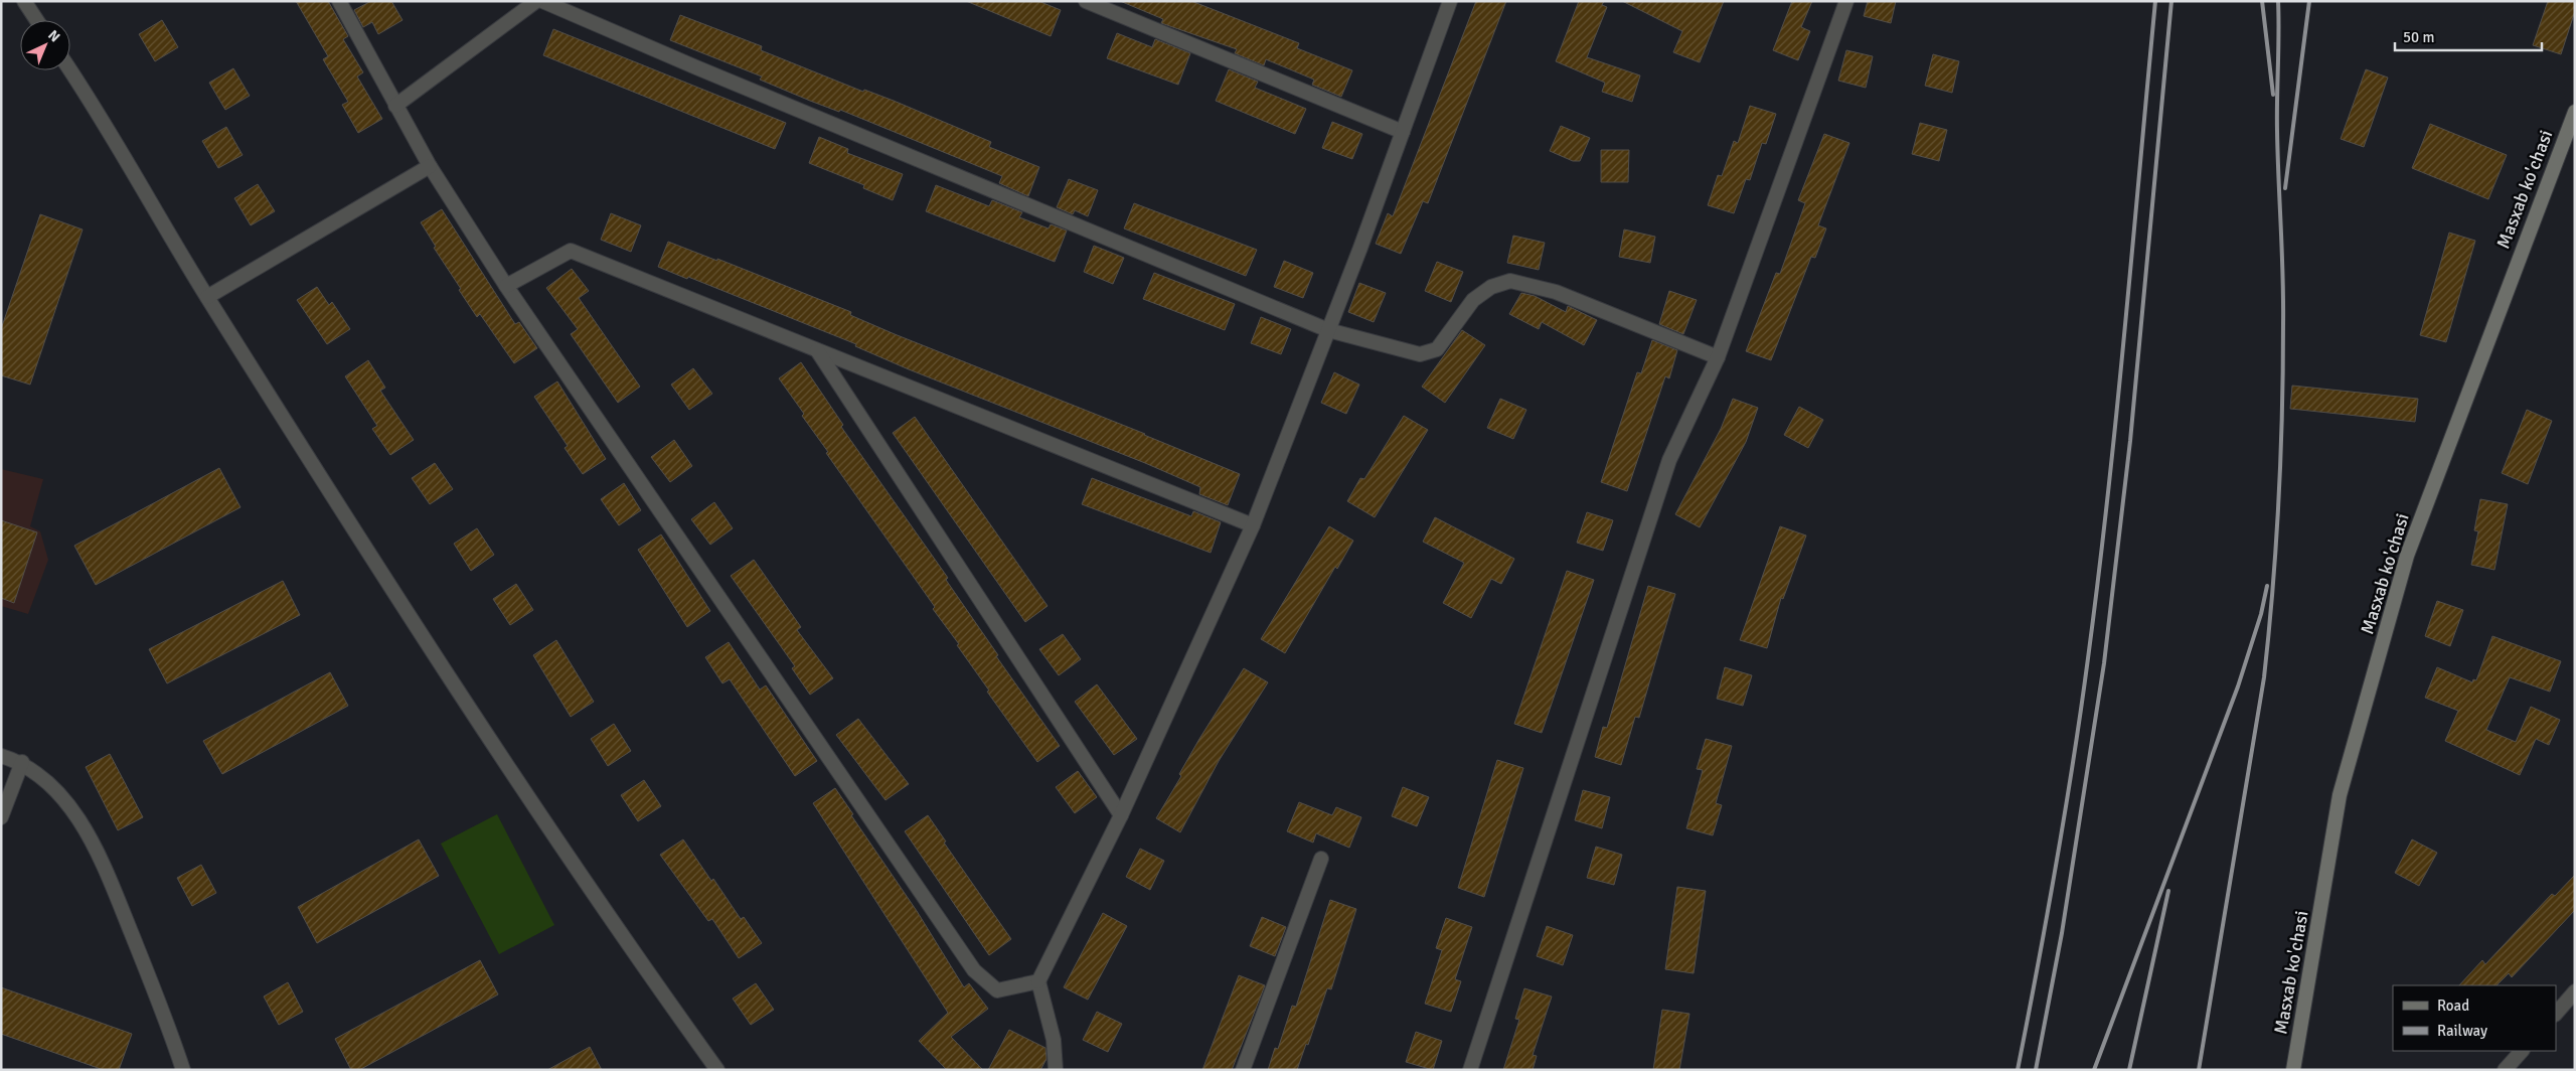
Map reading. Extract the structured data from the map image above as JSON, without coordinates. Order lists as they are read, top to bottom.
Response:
{
  "streets": {
    "main road": ["Masxab ko'chasi"]
  },
  "legend": ["Road", "Railway"],
  "scale_bar": "50 m",
  "north": "top right"
}
